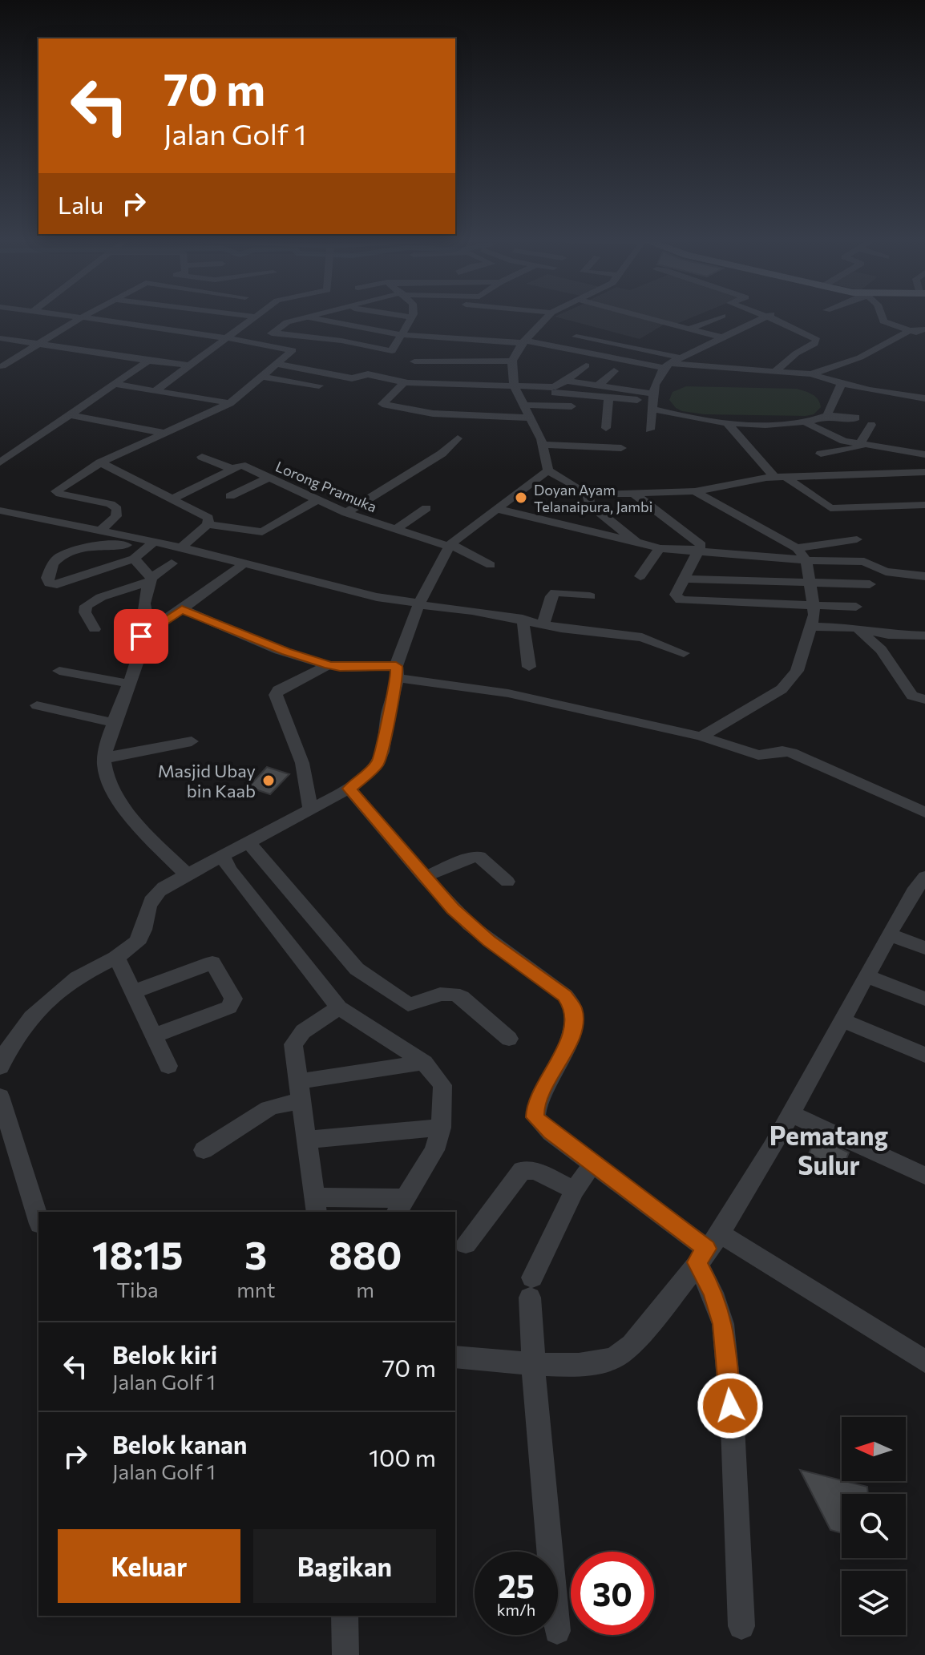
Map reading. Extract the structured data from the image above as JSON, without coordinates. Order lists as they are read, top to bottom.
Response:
{
  "streets": {
    "street": ["Lorong Pramuka"]
  },
  "districts": ["Pematang Sulur"],
  "places": ["Doyan Ayam Telanaipura, Jambi", "Masjid Ubay bin Kaab"],
  "north": "left",
  "page": {
    "turn": ["70 m", "Jalan Golf 1"],
    "then": "Lalu",
    "eta": [
      "18:15",
      "Tiba",
      "3",
      "mnt",
      "880",
      "m"
    ],
    "list": [
      {
        "name": "Belok kiri",
        "note": "Jalan Golf 1",
        "value": "70 m"
      },
      {
        "name": "Belok kanan",
        "note": "Jalan Golf 1",
        "value": "100 m"
      }
    ],
    "buttons": ["Keluar", "Bagikan"],
    "speed": "25 km/h",
    "limit": "30"
  }
}
